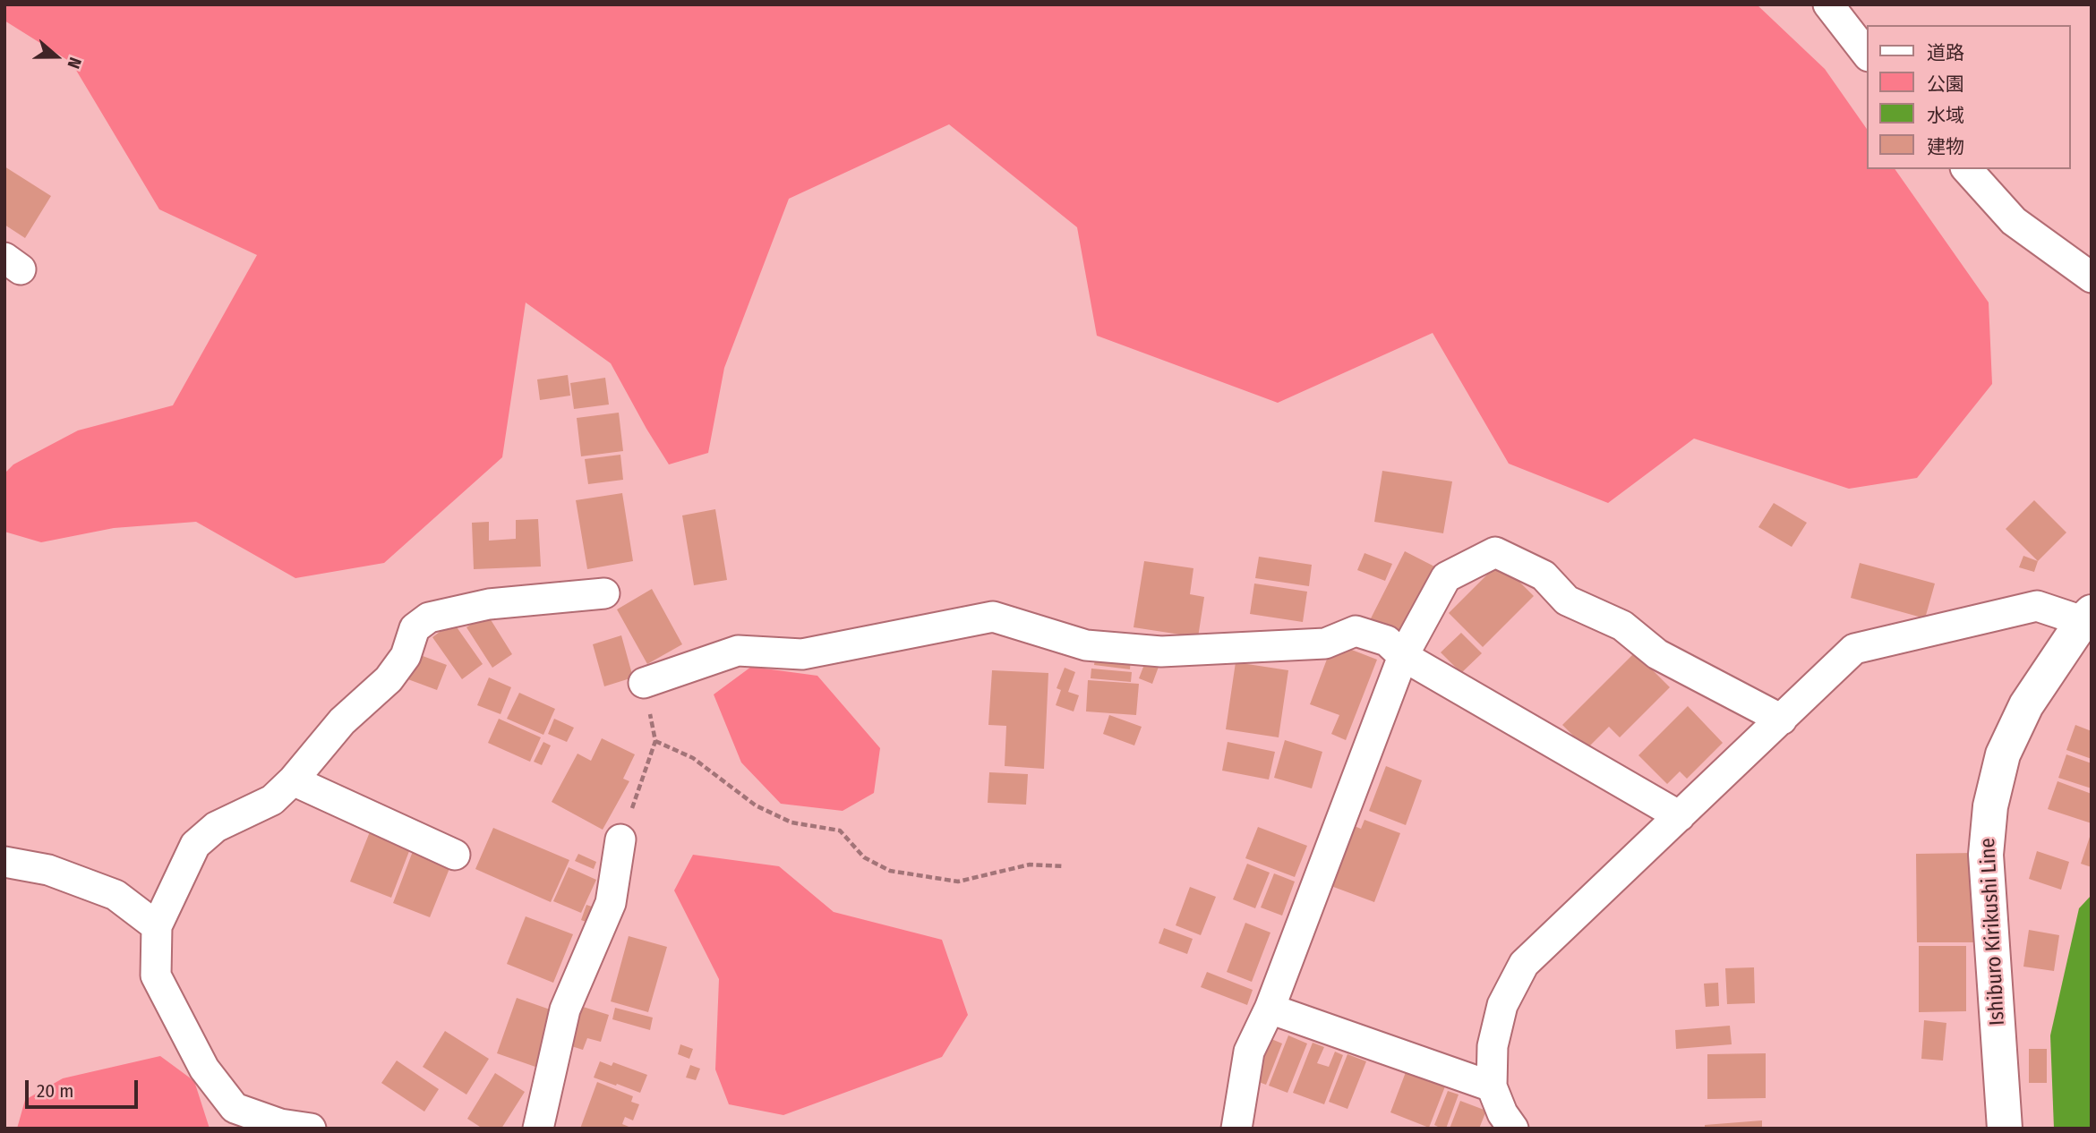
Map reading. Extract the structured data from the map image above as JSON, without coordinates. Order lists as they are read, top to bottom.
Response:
{
  "streets": {
    "main road": ["Ishiburo Kirikushi Line"]
  },
  "legend": [
    "道路",
    "公園",
    "水域",
    "建物"
  ],
  "scale_bar": "20 m",
  "north": "right"
}
